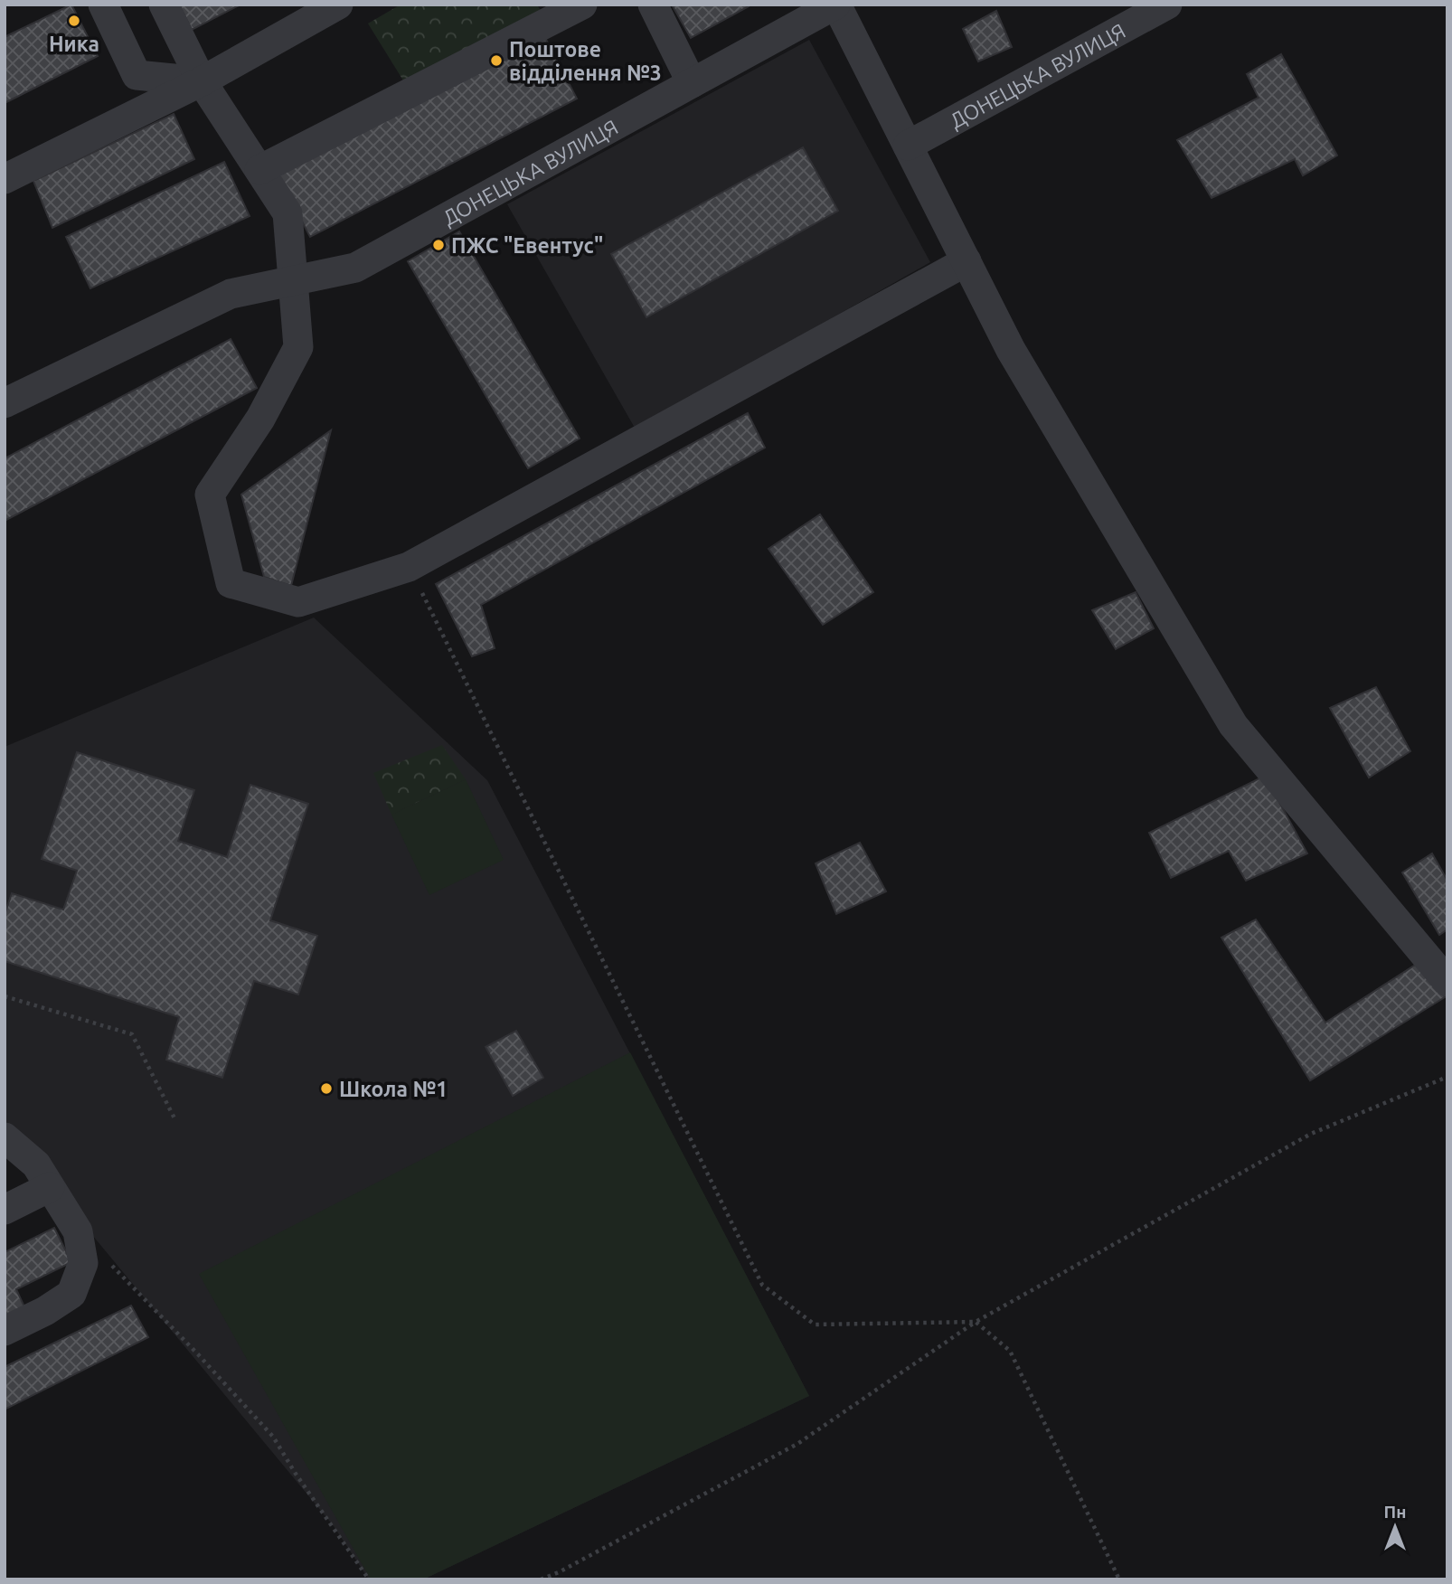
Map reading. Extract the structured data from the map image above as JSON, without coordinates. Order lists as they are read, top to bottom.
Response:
{
  "streets": {
    "street": ["ДОНЕЦЬКА ВУЛИЦЯ"]
  },
  "places": [
    "Ника",
    "Поштове відділення №3",
    "ПЖС \"Евентус\"",
    "Школа №1"
  ],
  "north": "top"
}
